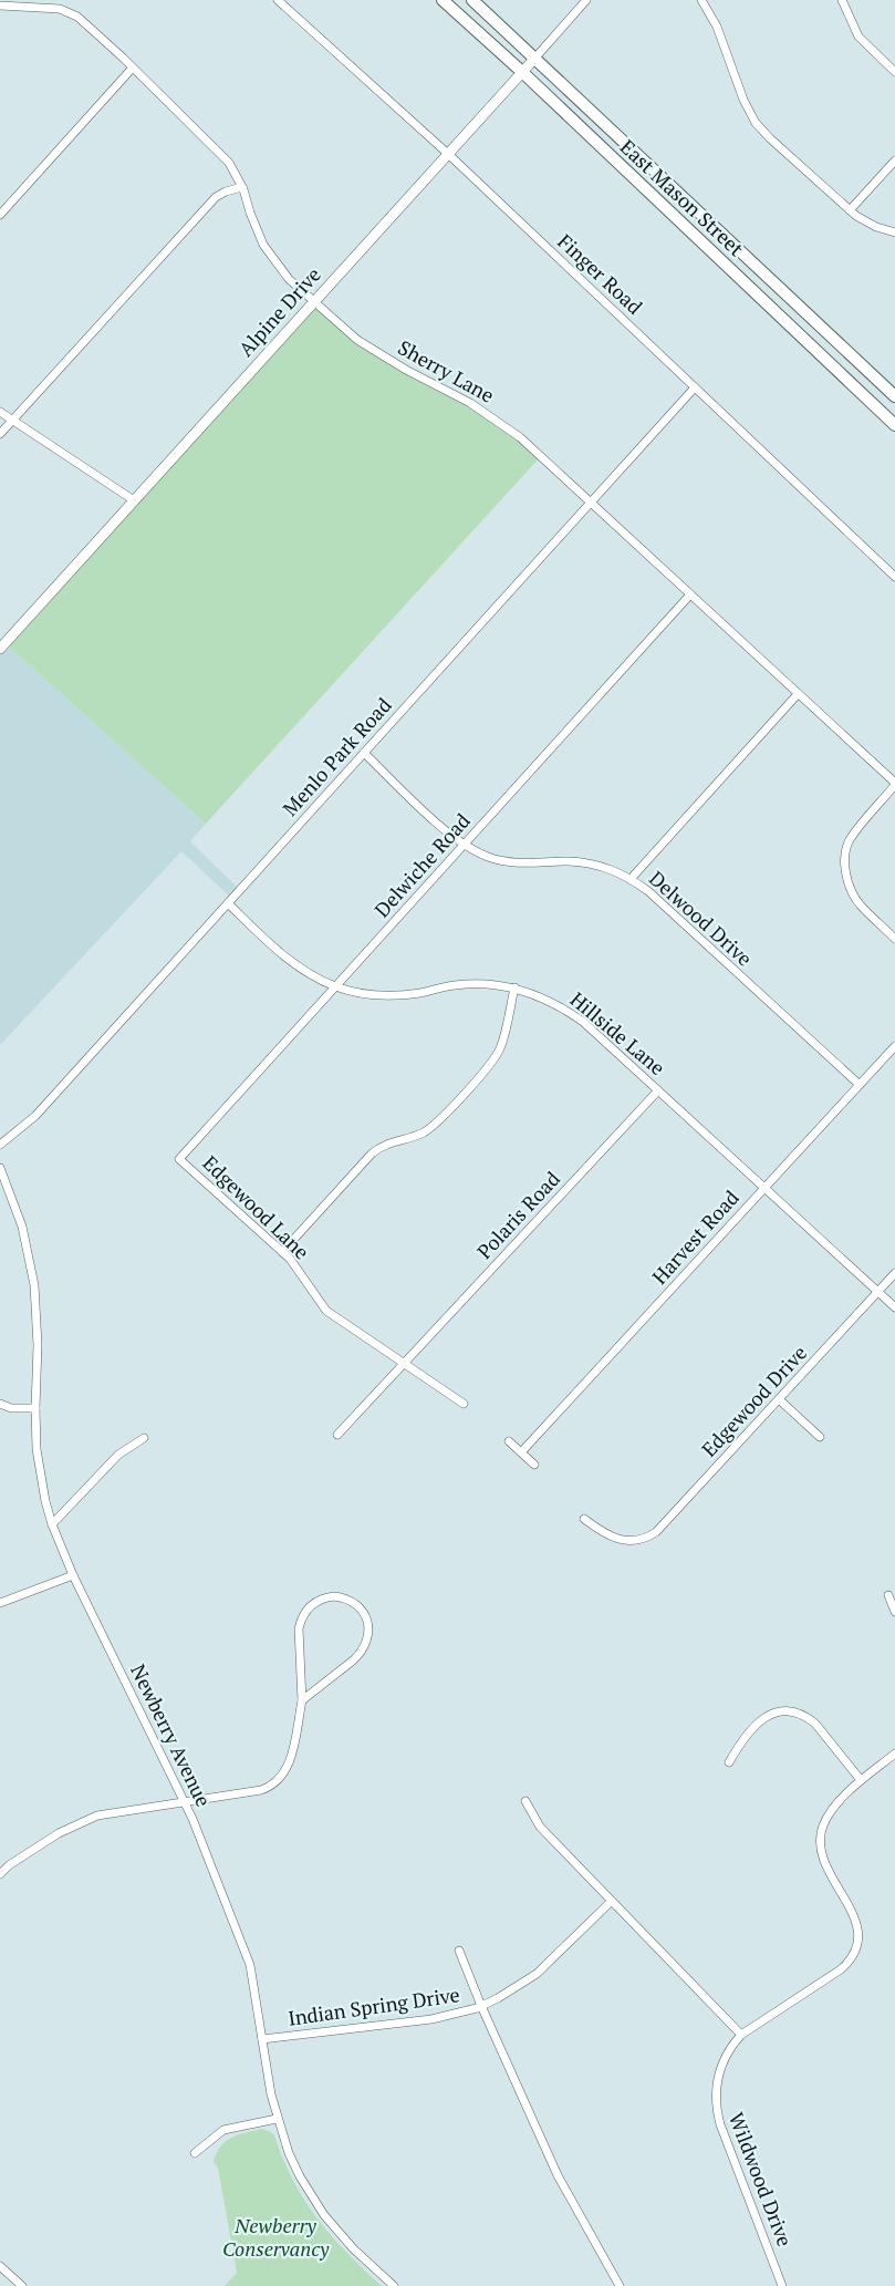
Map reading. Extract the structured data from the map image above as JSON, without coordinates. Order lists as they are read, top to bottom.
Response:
{
  "streets": {
    "main road": ["East Mason Street"],
    "street": [
      "Finger Road",
      "Alpine Drive",
      "Sherry Lane",
      "Menlo Park Road",
      "Delwiche Road",
      "Delwood Drive",
      "Hillside Lane",
      "Edgewood Lane",
      "Polaris Road",
      "Harvest Road",
      "Edgewood Drive",
      "Newberry Avenue",
      "Indian Spring Drive",
      "Wildwood Drive"
    ]
  },
  "crossings": [
    ["East Mason Street", "Alpine Drive"],
    ["Finger Road", "Alpine Drive"],
    ["Finger Road", "Menlo Park Road"],
    ["Alpine Drive", "Sherry Lane"],
    ["Sherry Lane", "Menlo Park Road"],
    ["Sherry Lane", "Delwiche Road"],
    ["Menlo Park Road", "Delwood Drive"],
    ["Menlo Park Road", "Hillside Lane"],
    ["Delwiche Road", "Delwood Drive"],
    ["Delwiche Road", "Hillside Lane"],
    ["Delwiche Road", "Edgewood Lane"],
    ["Delwood Drive", "Harvest Road"],
    ["Hillside Lane", "Polaris Road"],
    ["Hillside Lane", "Harvest Road"],
    ["Hillside Lane", "Edgewood Drive"],
    ["Edgewood Lane", "Polaris Road"],
    ["Newberry Avenue", "Indian Spring Drive"]
  ],
  "parks": ["Newberry Conservancy"]
}
